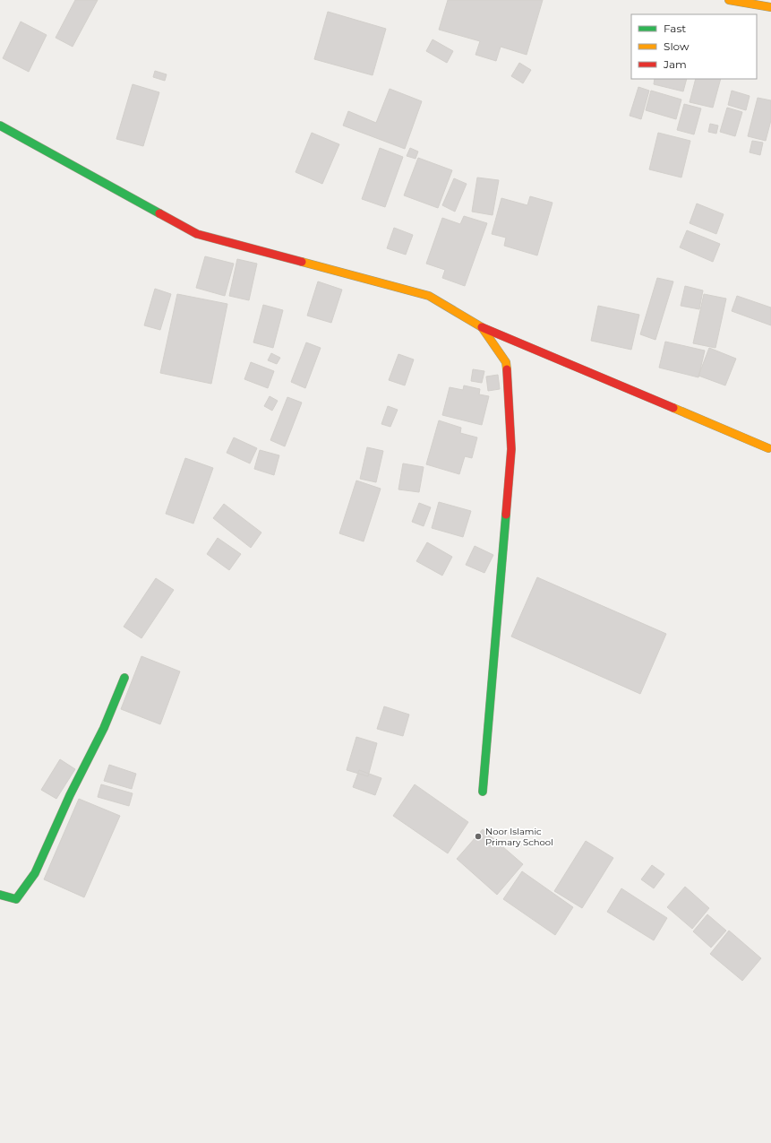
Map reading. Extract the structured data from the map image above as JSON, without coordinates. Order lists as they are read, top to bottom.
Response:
{
  "places": ["Noor Islamic Primary School"],
  "legend": ["Fast", "Slow", "Jam"]
}
